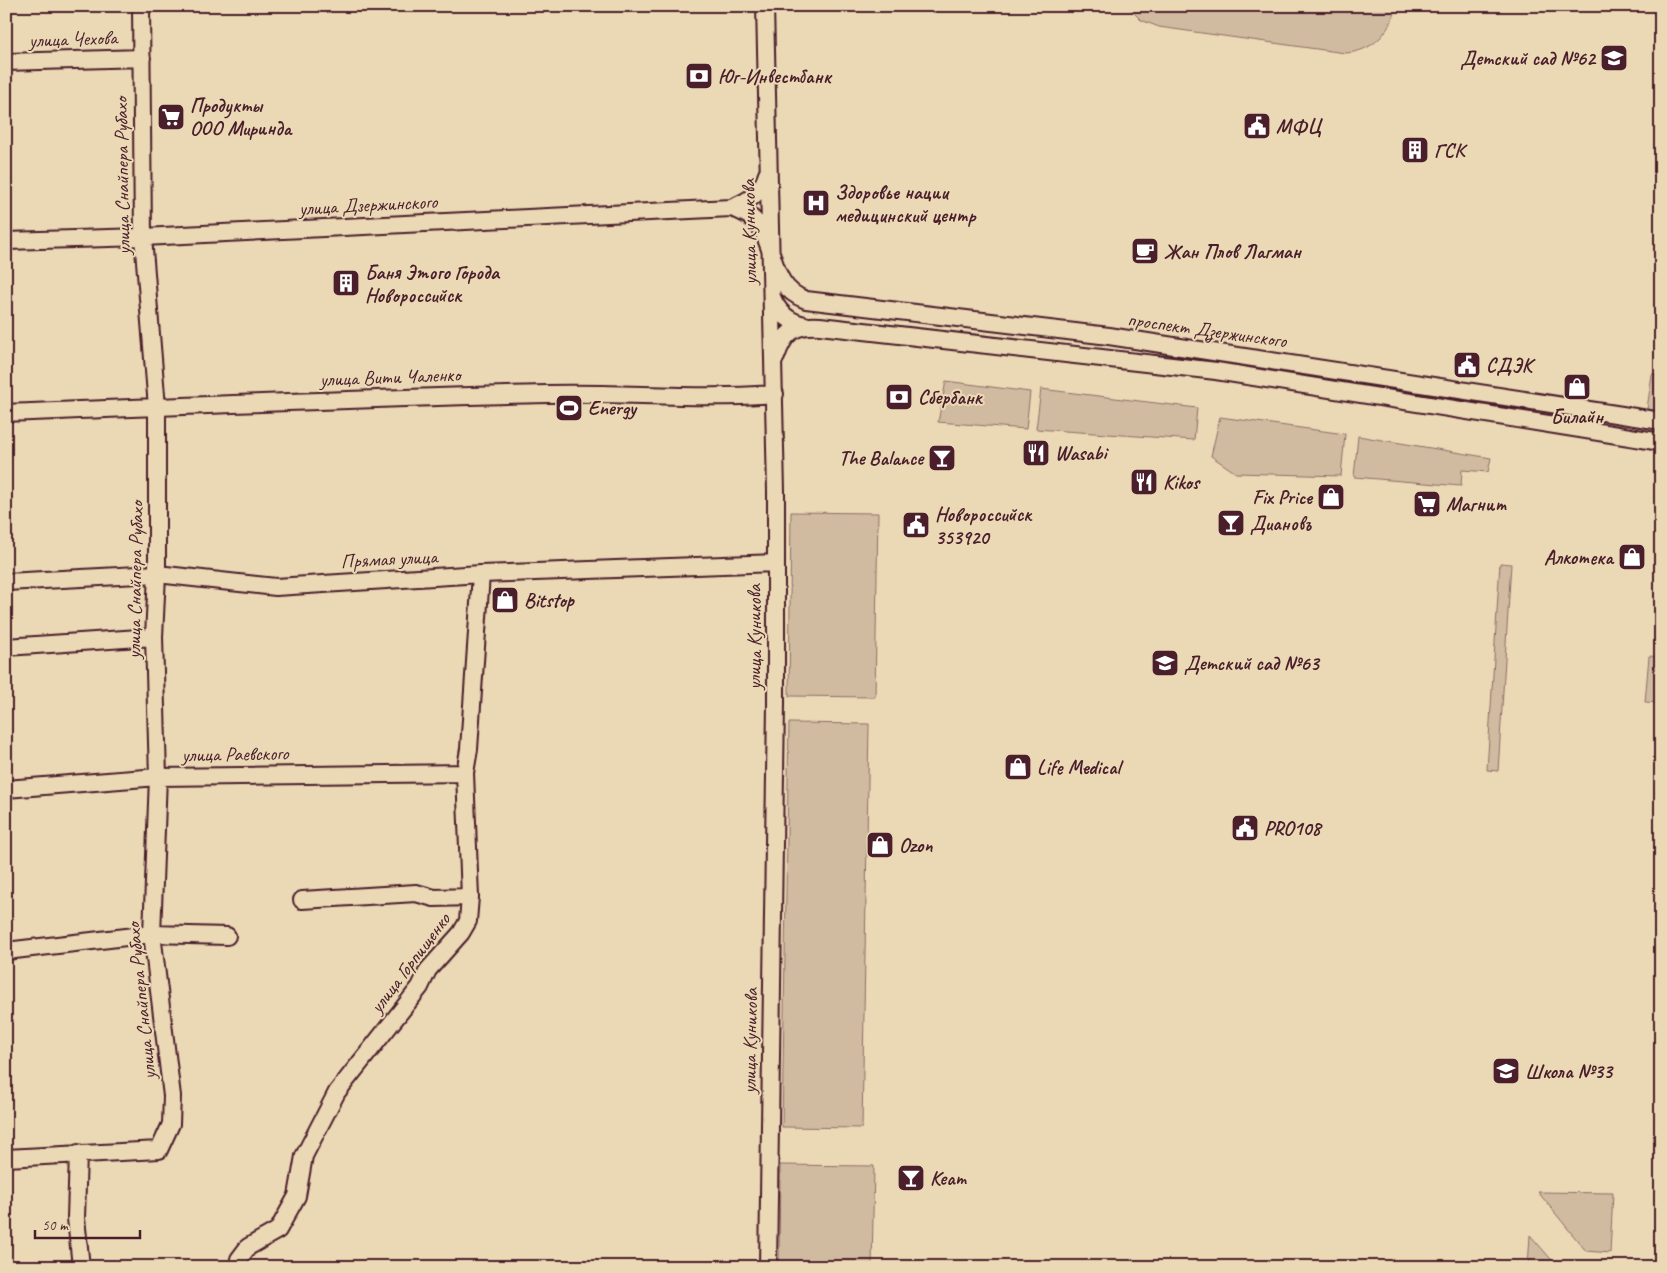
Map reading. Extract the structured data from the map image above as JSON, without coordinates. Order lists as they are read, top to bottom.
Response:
{
  "streets": {
    "street": [
      "улица Чехова",
      "улица Снайпера Рубахо",
      "улица Дзержинского",
      "улица Куникова",
      "проспект Дзержинского",
      "улица Вити Чаленко",
      "Прямая улица",
      "улица Раевского",
      "улица Горпищенко"
    ]
  },
  "crossings": [
    ["улица Чехова", "улица Снайпера Рубахо"],
    ["улица Снайпера Рубахо", "улица Дзержинского"],
    ["улица Снайпера Рубахо", "улица Вити Чаленко"],
    ["улица Снайпера Рубахо", "Прямая улица"],
    ["улица Снайпера Рубахо", "улица Раевского"],
    ["улица Дзержинского", "проспект Дзержинского"],
    ["улица Куникова", "проспект Дзержинского"],
    ["улица Куникова", "улица Вити Чаленко"],
    ["улица Куникова", "Прямая улица"],
    ["Прямая улица", "улица Горпищенко"],
    ["улица Раевского", "улица Горпищенко"]
  ],
  "places": {
    "school or university": ["Детский сад №62", "Детский сад №63", "Школа №33"],
    "bank": ["Юг-Инвестбанк", "Сбербанк"],
    "supermarket": ["Продукты ООО Миринда", "Магнит"],
    "public building": [
      "МФЦ",
      "СДЭК",
      "Новороссийск 353920",
      "PRO108"
    ],
    "building": ["ГСК", "Баня Этого Города Новороссийск"],
    "hospital": ["Здоровье нации медицинский центр"],
    "cafe": ["Жан Плов Лагман"],
    "shop": [
      "Билайн",
      "Fix Price",
      "Алкотека",
      "Bitstop",
      "Life Medical",
      "Ozon"
    ],
    "sports": ["Energy"],
    "restaurant": ["Wasabi", "Kikos"],
    "bar": ["The Balance", "Диановъ", "Кеат"]
  },
  "scale_bar": "50 m"
}
